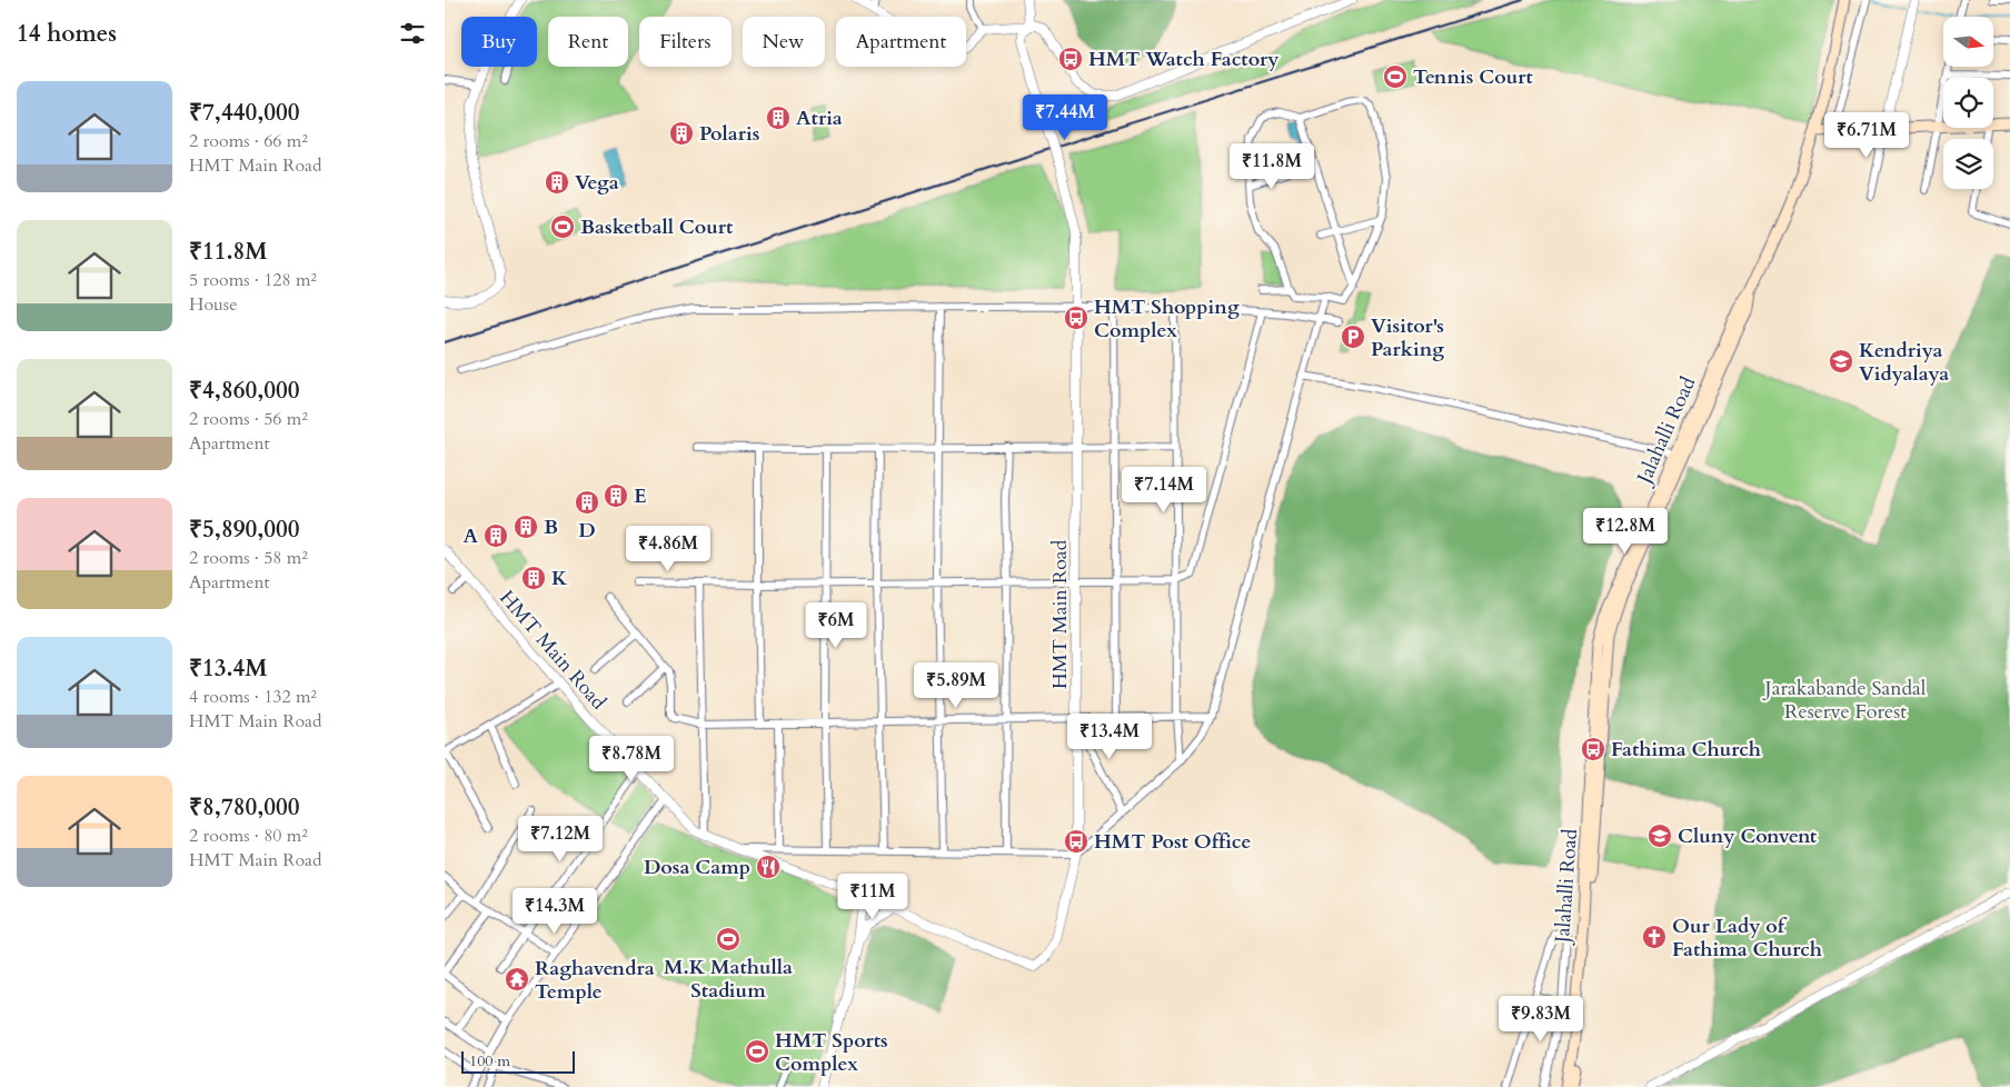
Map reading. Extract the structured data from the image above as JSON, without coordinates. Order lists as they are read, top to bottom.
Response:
{
  "streets": {
    "main road": ["Jalahalli Road"],
    "street": ["HMT Main Road"]
  },
  "parks": ["Jarakabande Sandal Reserve Forest"],
  "places": {
    "bus stop": [
      "HMT Watch Factory",
      "HMT Shopping Complex",
      "Fathima Church",
      "HMT Post Office"
    ],
    "sports": [
      "Tennis Court",
      "Basketball Court",
      "M.K Mathulla Stadium",
      "HMT Sports Complex"
    ],
    "building": [
      "Atria",
      "Polaris",
      "Vega",
      "E",
      "D",
      "B",
      "A",
      "K"
    ],
    "parking": ["Visitor's Parking"],
    "school or university": ["Kendriya Vidyalaya", "Cluny Convent"],
    "restaurant": ["Dosa Camp"],
    "church": ["Our Lady of Fathima Church"],
    "temple": ["Raghavendra Temple"]
  },
  "scale_bar": "100 m",
  "north": "right",
  "page": {
    "heading": "14 homes",
    "chip": [
      "Buy",
      "Rent",
      "Filters",
      "New",
      "Apartment"
    ],
    "list": [
      {
        "name": "₹7,440,000",
        "note": "2 rooms · 66 m² · HMT Main Road"
      },
      {
        "name": "₹11.8M",
        "note": "5 rooms · 128 m² · House"
      },
      {
        "name": "₹4,860,000",
        "note": "2 rooms · 56 m² · Apartment"
      },
      {
        "name": "₹5,890,000",
        "note": "2 rooms · 58 m² · Apartment"
      },
      {
        "name": "₹13.4M",
        "note": "4 rooms · 132 m² · HMT Main Road"
      },
      {
        "name": "₹8,780,000",
        "note": "2 rooms · 80 m² · HMT Main Road"
      }
    ],
    "price": [
      "₹7.44M",
      "₹6.71M",
      "₹11.8M",
      "₹7.14M",
      "₹12.8M",
      "₹4.86M",
      "₹6M",
      "₹5.89M",
      "₹13.4M",
      "₹8.78M",
      "₹7.12M",
      "₹11M",
      "₹14.3M",
      "₹9.83M"
    ],
    "scale": "100 m"
  }
}
